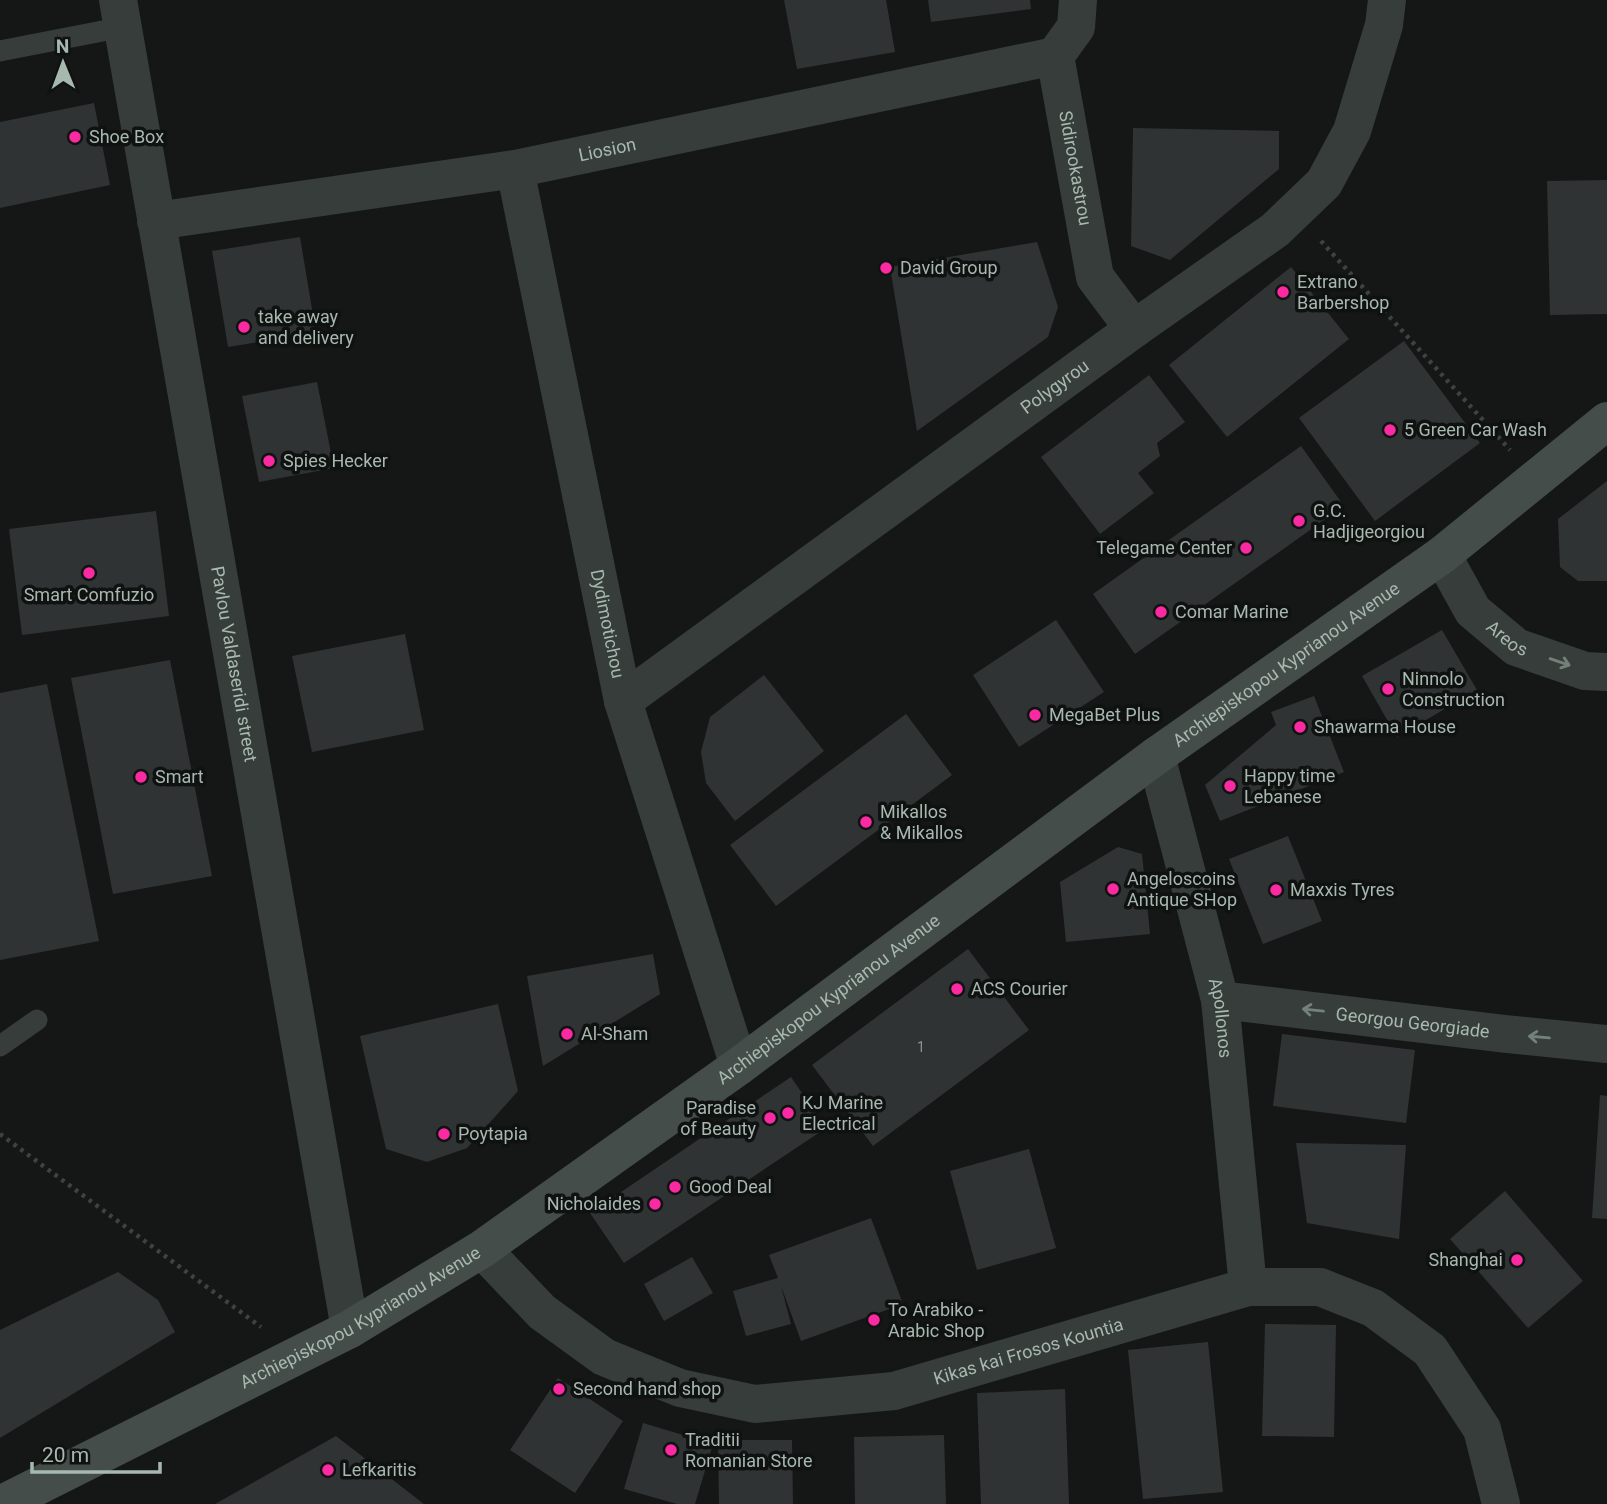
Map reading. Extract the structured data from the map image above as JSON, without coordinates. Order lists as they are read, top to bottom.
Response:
{
  "streets": {
    "street": [
      "Liosion",
      "Sidirookastrou",
      "Polygyrou",
      "Dydimotichou",
      "Areos",
      "Pavlou Valdaseridi street",
      "Archiepiskopou Kyprianou Avenue",
      "Apollonos",
      "Georgou Georgiade",
      "Kikas kai Frosos Kountia"
    ]
  },
  "crossings": [
    ["Liosion", "Sidirookastrou"],
    ["Liosion", "Dydimotichou"],
    ["Liosion", "Pavlou Valdaseridi street"],
    ["Sidirookastrou", "Polygyrou"],
    ["Polygyrou", "Dydimotichou"],
    ["Dydimotichou", "Archiepiskopou Kyprianou Avenue"],
    ["Areos", "Archiepiskopou Kyprianou Avenue"],
    ["Pavlou Valdaseridi street", "Archiepiskopou Kyprianou Avenue"],
    ["Archiepiskopou Kyprianou Avenue", "Apollonos"],
    ["Archiepiskopou Kyprianou Avenue", "Kikas kai Frosos Kountia"],
    ["Apollonos", "Georgou Georgiade"],
    ["Apollonos", "Kikas kai Frosos Kountia"]
  ],
  "one_way": ["Areos", "Georgou Georgiade"],
  "places": [
    "Shoe Box",
    "David Group",
    "Extrano Barbershop",
    "take away and delivery",
    "5 Green Car Wash",
    "Spies Hecker",
    "G.C. Hadjigeorgiou",
    "Telegame Center",
    "Smart Comfuzio",
    "Comar Marine",
    "Ninnolo Construction",
    "MegaBet Plus",
    "Shawarma House",
    "Smart",
    "Happy time Lebanese",
    "Mikallos & Mikallos",
    "Angeloscoins Antique SHop",
    "Maxxis Tyres",
    "ACS Courier",
    "Al-Sham",
    "KJ Marine Electrical",
    "Paradise of Beauty",
    "Poytapia",
    "Good Deal",
    "Nicholaides",
    "Shanghai",
    "To Arabiko - Arabic Shop",
    "Second hand shop",
    "Traditii Romanian Store",
    "Lefkaritis"
  ],
  "house_numbers": ["1"],
  "scale_bar": "20 m",
  "north": "top"
}
